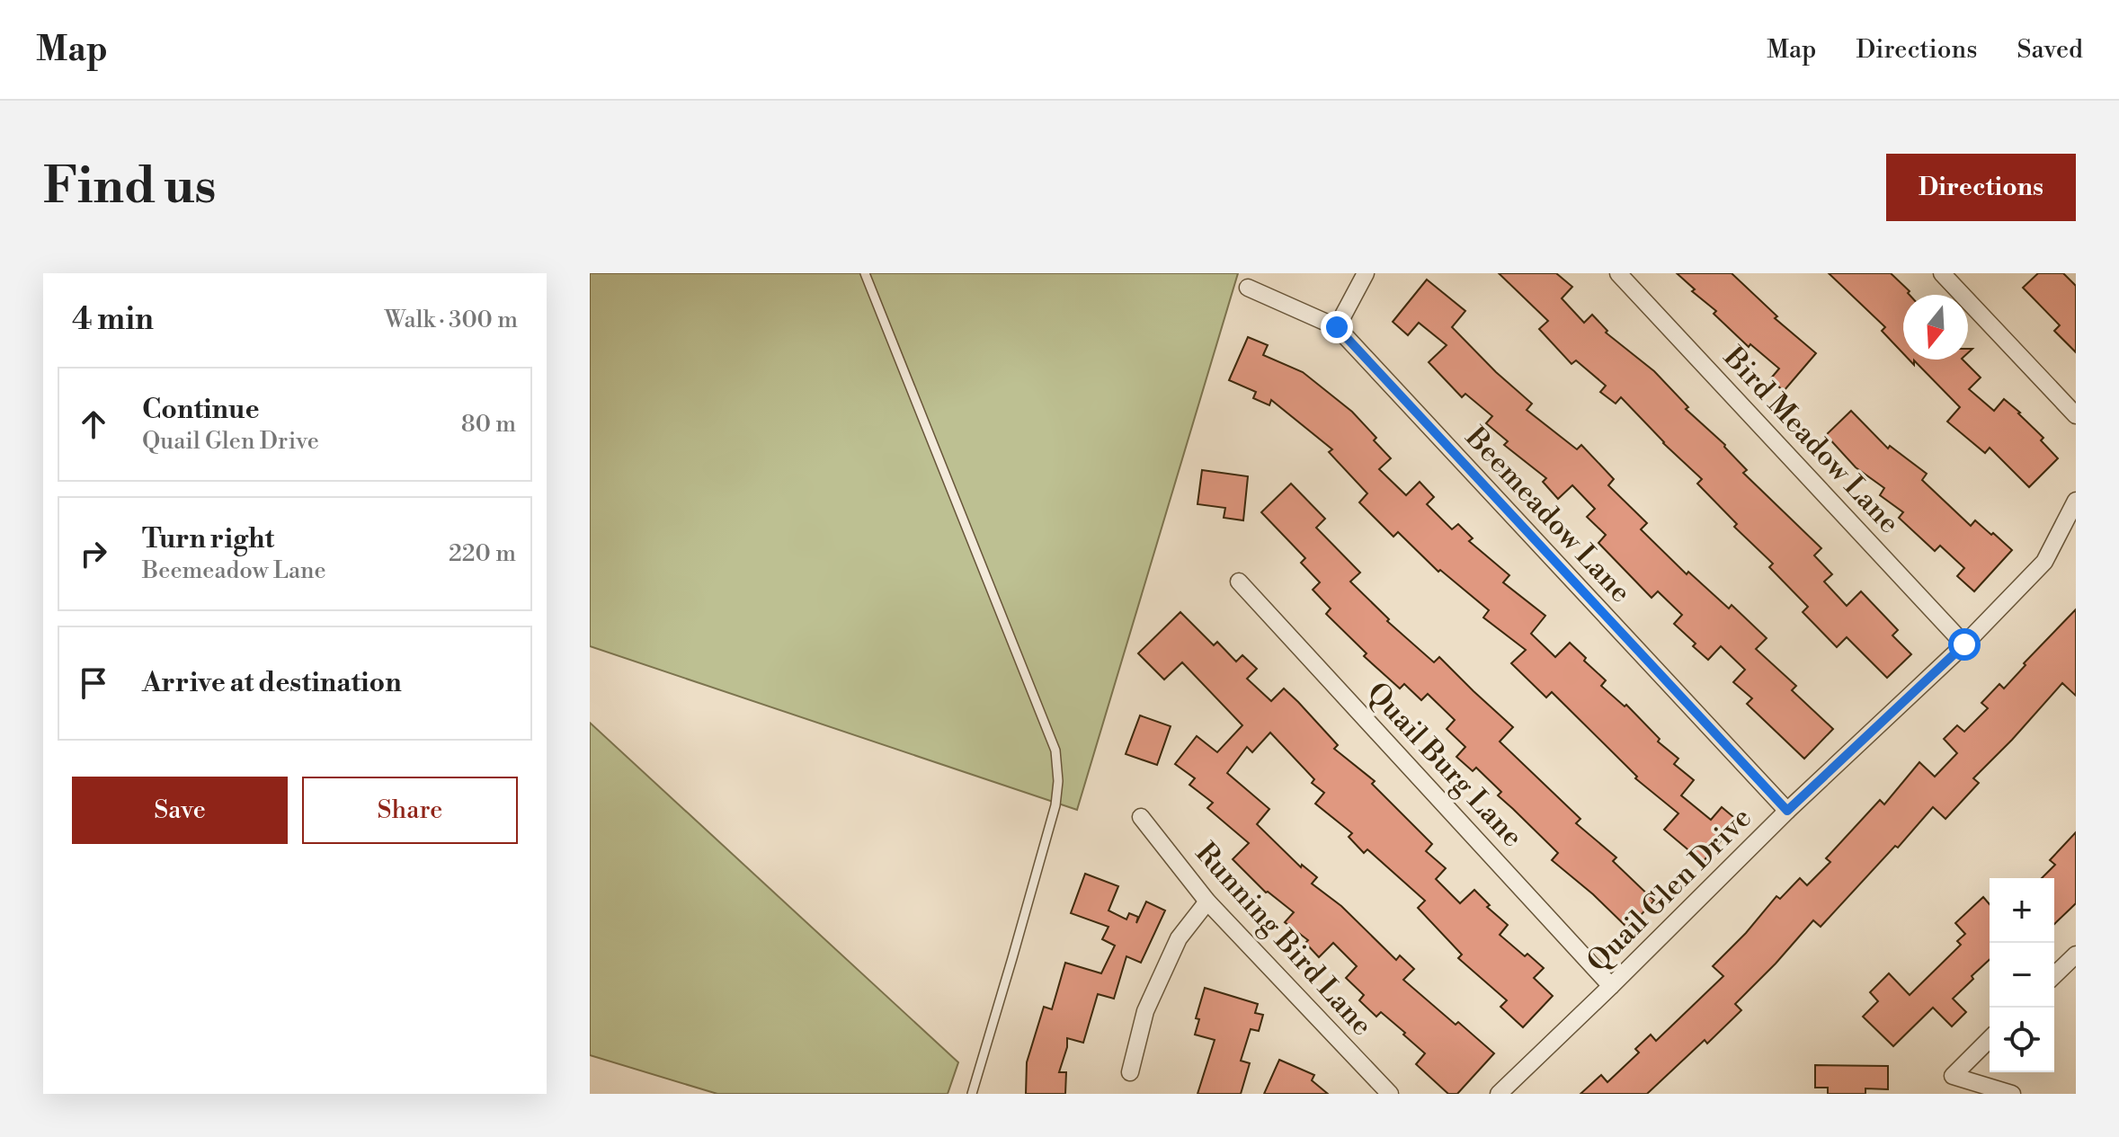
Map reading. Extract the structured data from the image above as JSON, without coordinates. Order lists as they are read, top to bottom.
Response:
{
  "streets": {
    "street": [
      "Bird Meadow Lane",
      "Beemeadow Lane",
      "Quail Burg Lane",
      "Quail Glen Drive",
      "Running Bird Lane"
    ]
  },
  "crossings": [
    ["Bird Meadow Lane", "Quail Glen Drive"],
    ["Beemeadow Lane", "Quail Glen Drive"],
    ["Quail Burg Lane", "Quail Glen Drive"]
  ],
  "north": "bottom",
  "page": {
    "header": "Map",
    "nav": ["Map", "Directions", "Saved"],
    "buttons": [
      "Directions",
      ["Save", "Share"]
    ],
    "title": "Find us",
    "heading": ["4 min", "Walk · 300 m"],
    "list": [
      ["Continue", "Quail Glen Drive", "80 m"],
      ["Turn right", "Beemeadow Lane", "220 m"],
      "Arrive at destination"
    ],
    "map_buttons": ["+", "−"]
  }
}
